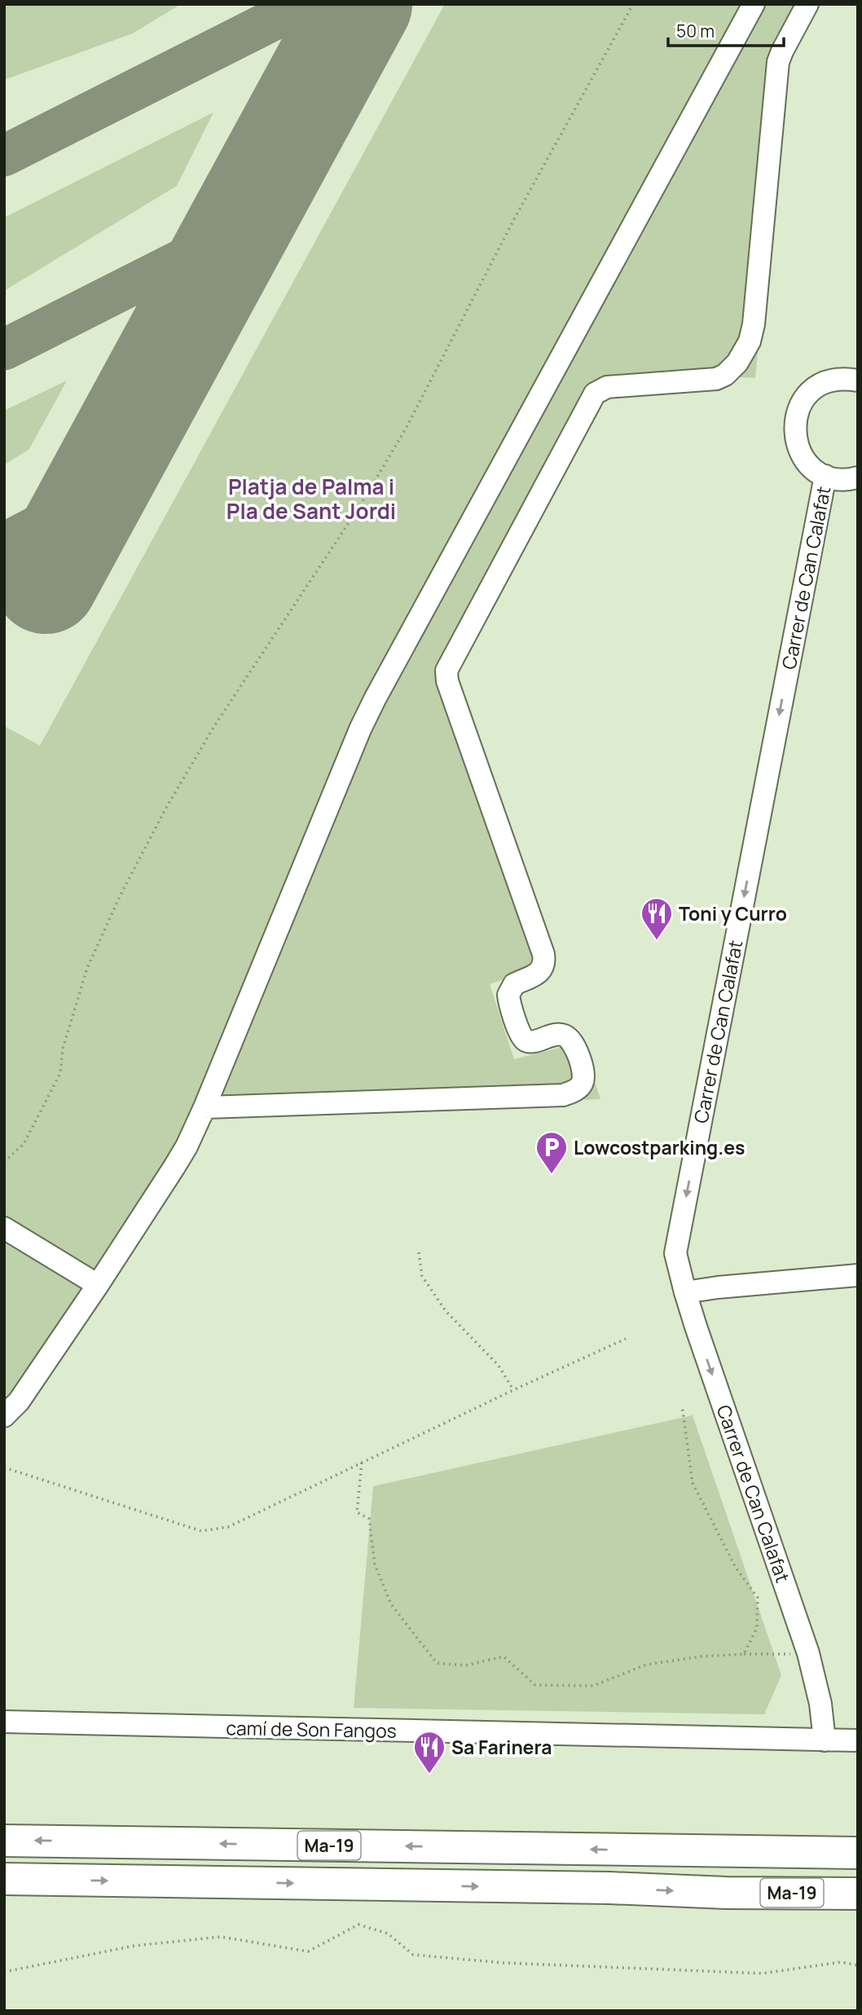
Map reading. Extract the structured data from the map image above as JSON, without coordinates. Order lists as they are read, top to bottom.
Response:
{
  "streets": {
    "highway": ["Ma-19"],
    "street": ["Carrer de Can Calafat", "camí de Son Fangos"]
  },
  "crossings": [
    ["Carrer de Can Calafat", "camí de Son Fangos"]
  ],
  "one_way": ["Carrer de Can Calafat"],
  "districts": ["Platja de Palma i Pla de Sant Jordi"],
  "places": {
    "restaurant": ["Toni y Curro", "Sa Farinera"],
    "parking": ["Lowcostparking.es"]
  },
  "scale_bar": "50 m"
}
